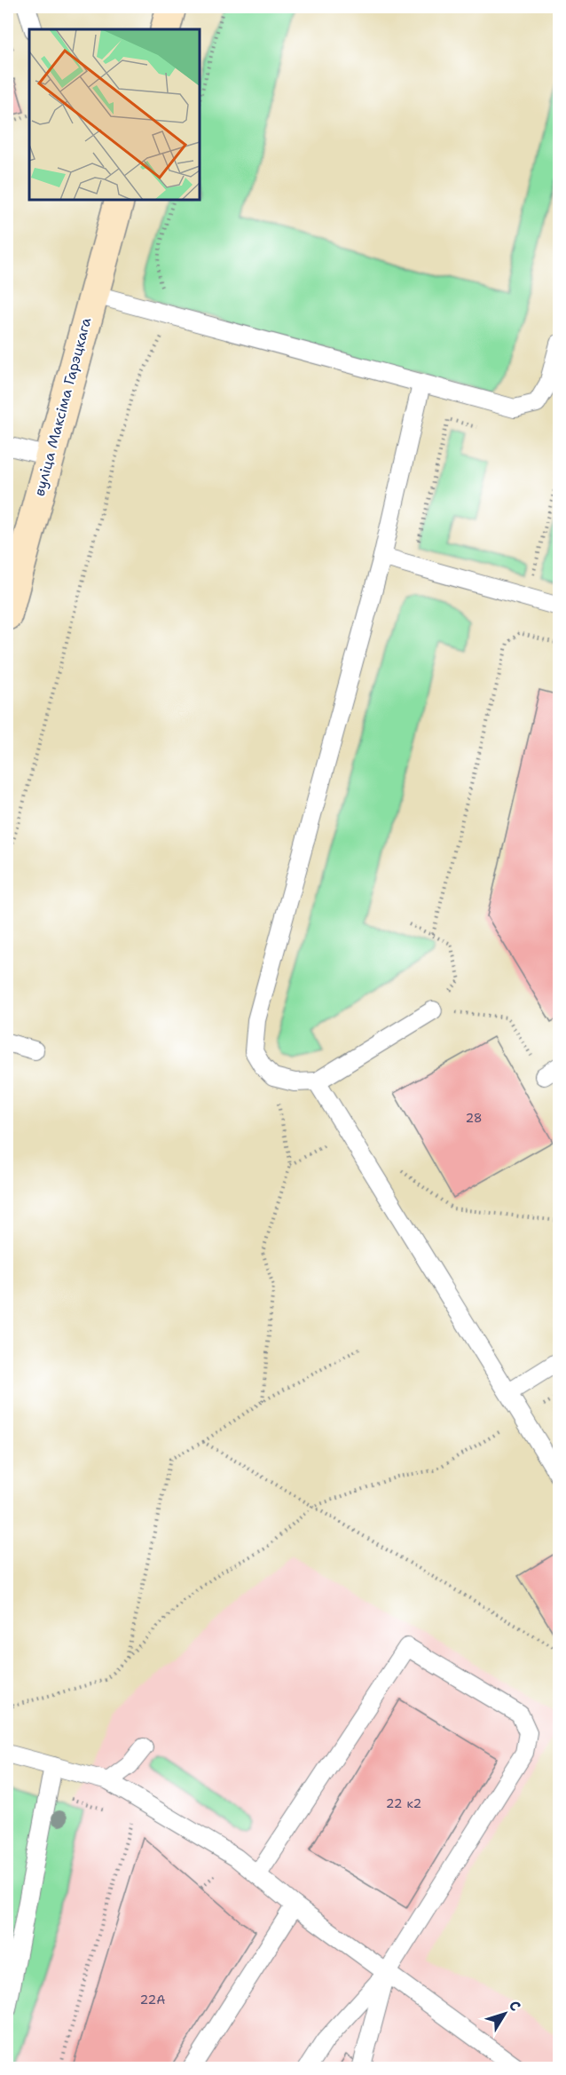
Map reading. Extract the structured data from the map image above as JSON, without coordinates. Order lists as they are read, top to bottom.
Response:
{
  "streets": {
    "main road": ["вуліца Максіма Гарэцкага"]
  },
  "house_numbers": ["28", "22 к2", "22А"],
  "north": "top right"
}
